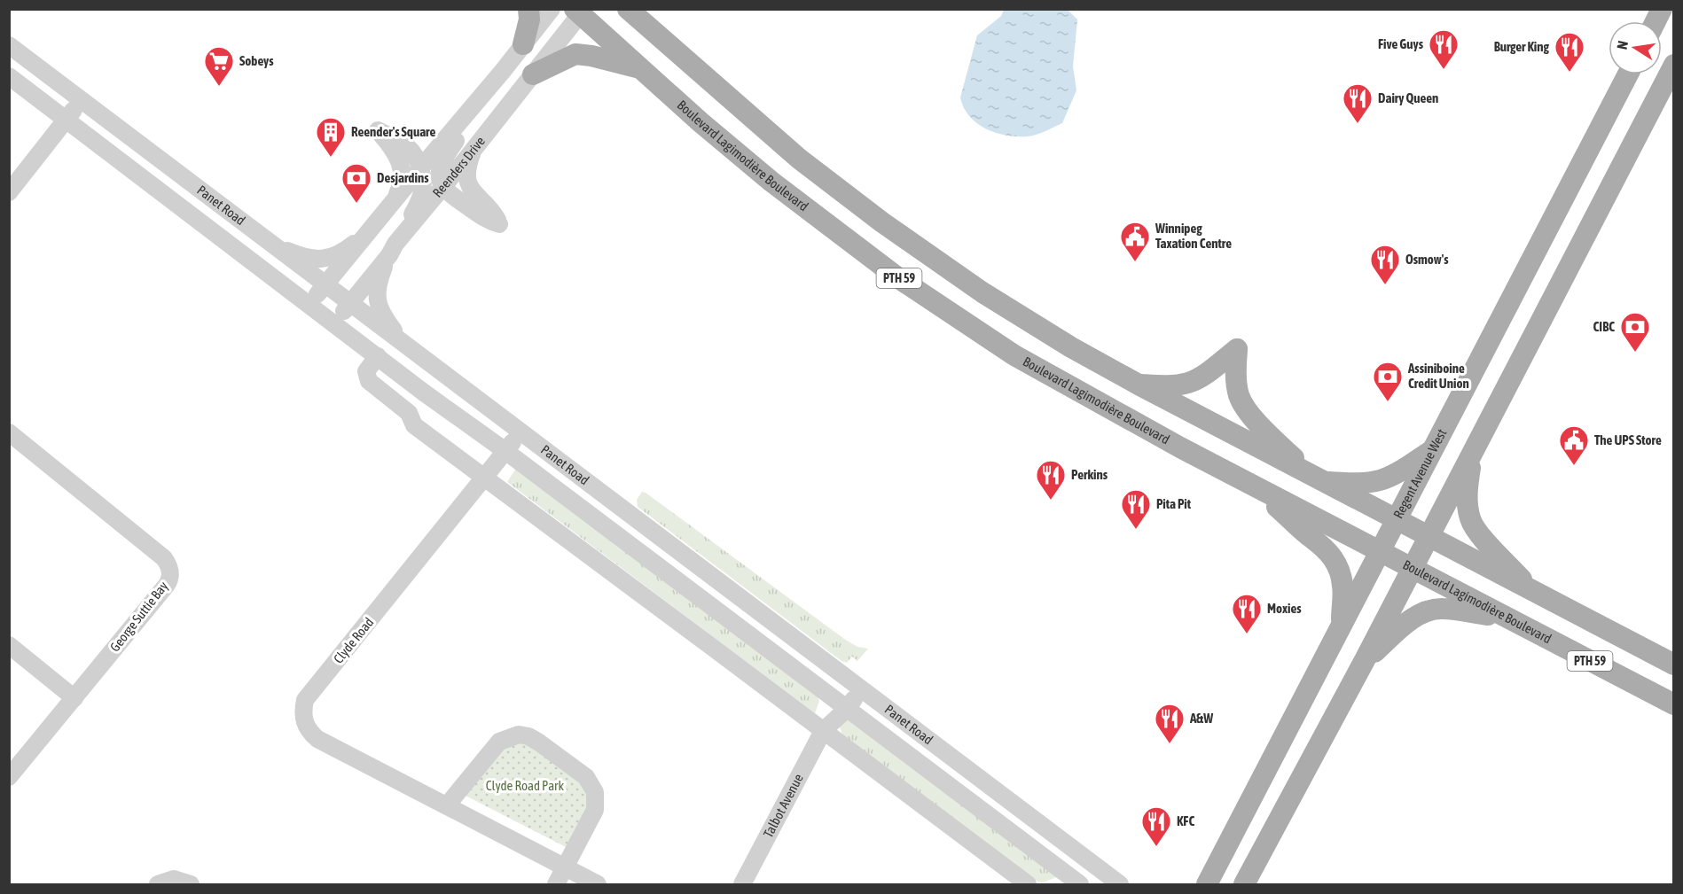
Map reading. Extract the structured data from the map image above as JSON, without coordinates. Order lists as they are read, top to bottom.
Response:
{
  "streets": {
    "main road": ["Boulevard Lagimodière Boulevard", "PTH 59", "Regent Avenue West"],
    "street": [
      "Reenders Drive",
      "Panet Road",
      "George Suttie Bay",
      "Clyde Road",
      "Talbot Avenue"
    ]
  },
  "crossings": [
    ["Boulevard Lagimodière Boulevard", "Reenders Drive"],
    ["Boulevard Lagimodière Boulevard", "Regent Avenue West"],
    ["Reenders Drive", "Panet Road"],
    ["Panet Road", "Clyde Road"],
    ["Panet Road", "Talbot Avenue"],
    ["PTH 59", "Regent Avenue West"]
  ],
  "parks": ["Clyde Road Park"],
  "places": {
    "restaurant": [
      "Five Guys",
      "Burger King",
      "Dairy Queen",
      "Osmow's",
      "Perkins",
      "Pita Pit",
      "Moxies",
      "A&W",
      "KFC"
    ],
    "supermarket": ["Sobeys"],
    "building": ["Reender's Square"],
    "bank": ["Desjardins", "CIBC", "Assiniboine Credit Union"],
    "public building": ["Winnipeg Taxation Centre", "The UPS Store"]
  },
  "north": "left"
}
